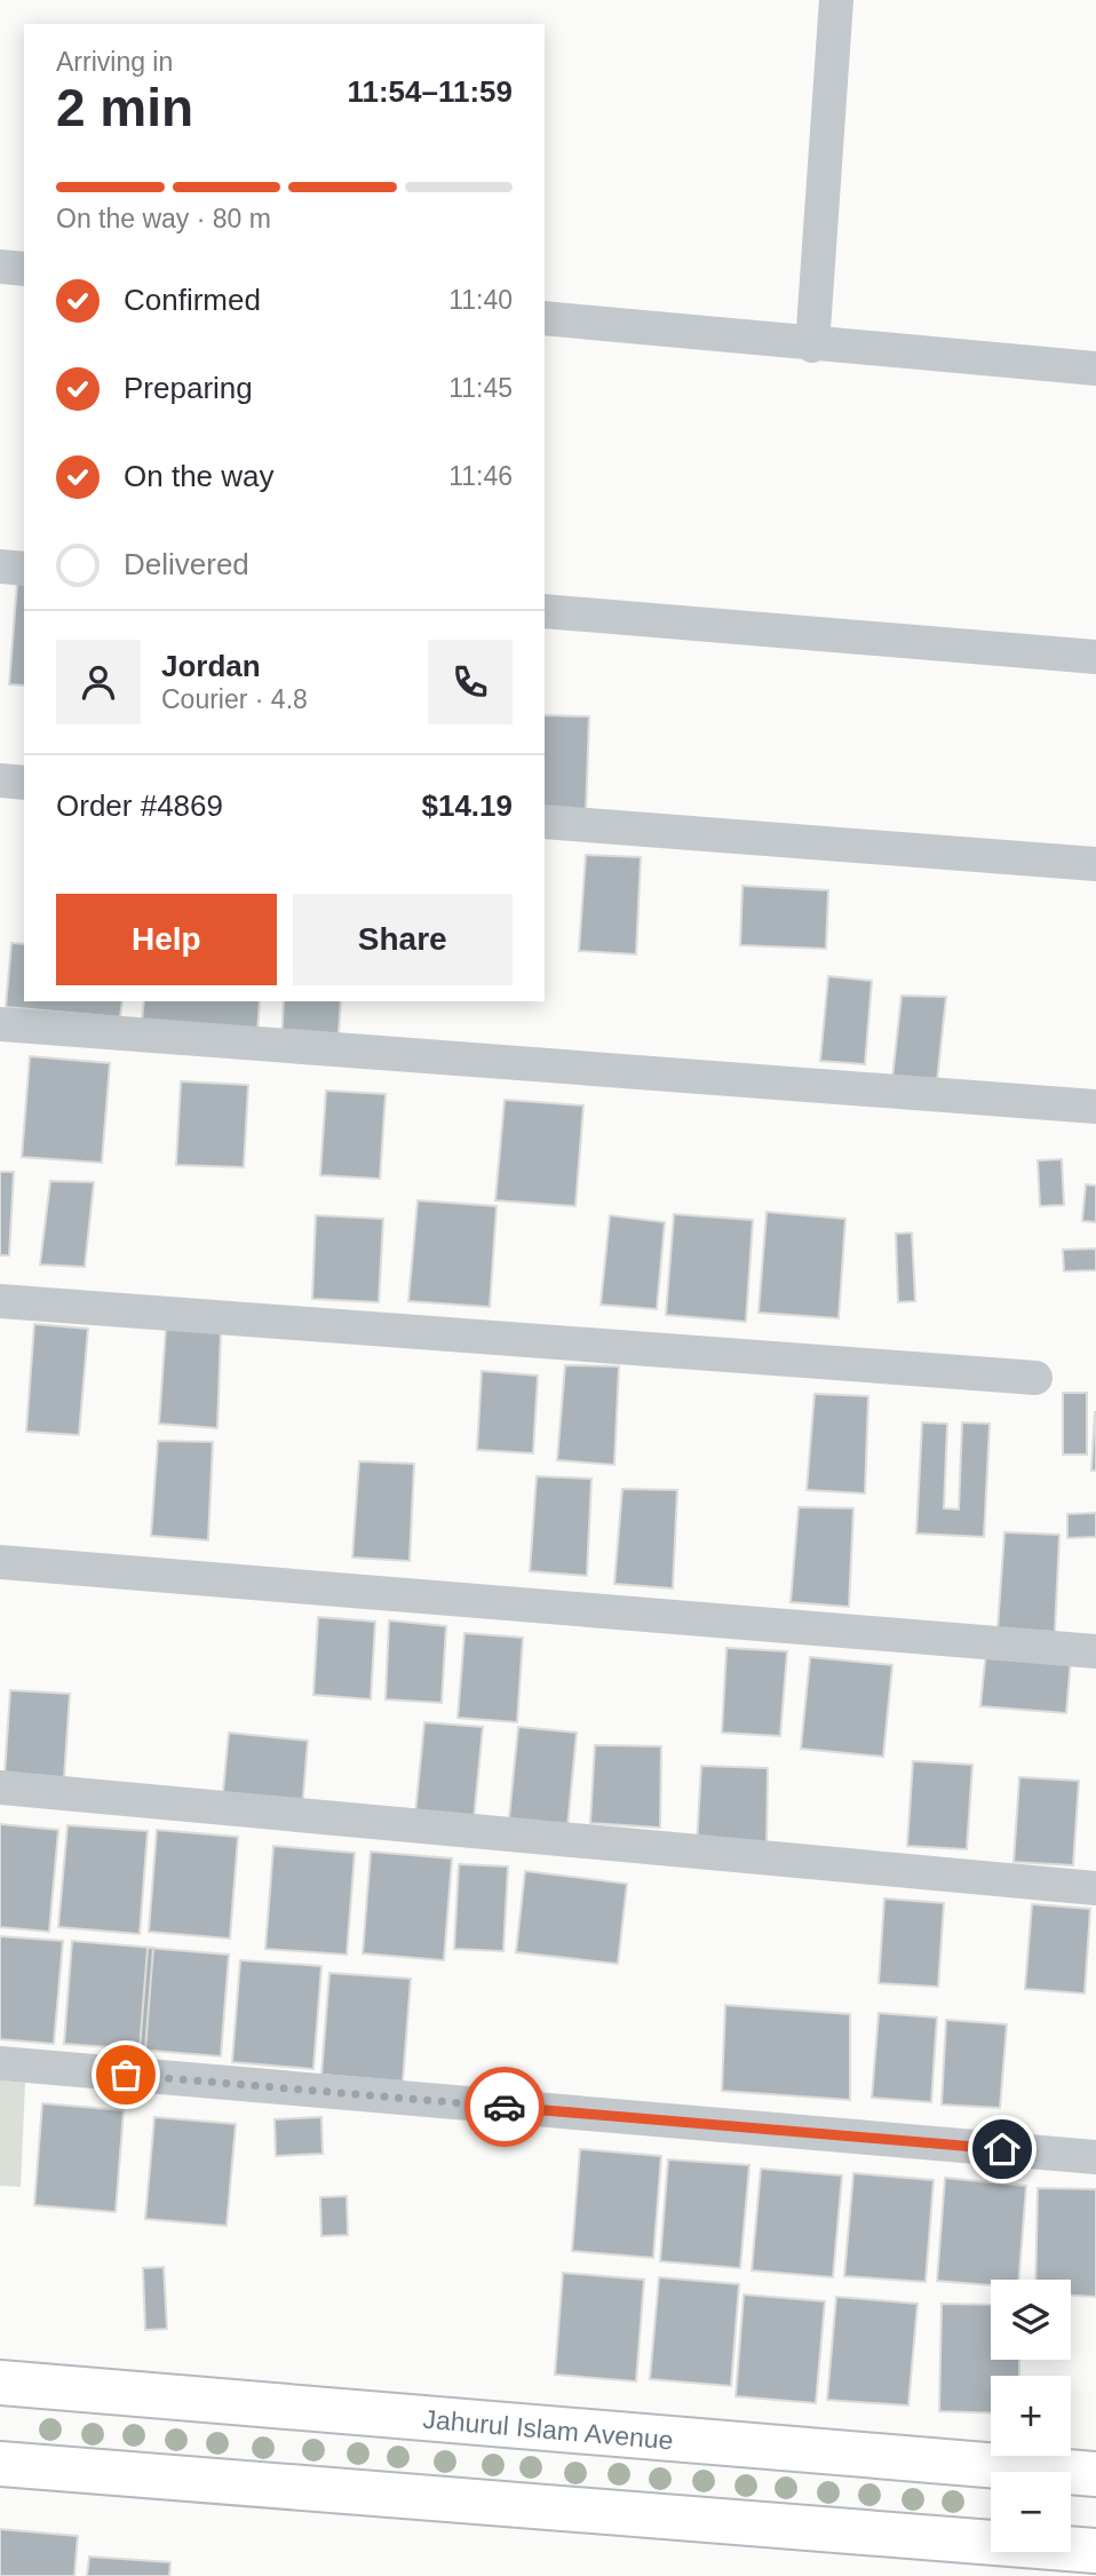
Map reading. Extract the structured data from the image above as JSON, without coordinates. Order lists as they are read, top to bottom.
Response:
{
  "streets": {
    "street": ["Jahurul Islam Avenue"]
  },
  "page": {
    "heading": ["2 min", "Arriving in", "11:54–11:59"],
    "panel": [
      "Jordan",
      "Courier · 4.8",
      "Order #4869",
      "$14.19"
    ],
    "bar": "On the way · 80 m",
    "list": [
      ["Confirmed", "11:40"],
      ["Preparing", "11:45"],
      ["On the way", "11:46"],
      "Delivered"
    ],
    "buttons": ["Help", "Share"],
    "map_buttons": ["+", "−"]
  }
}
